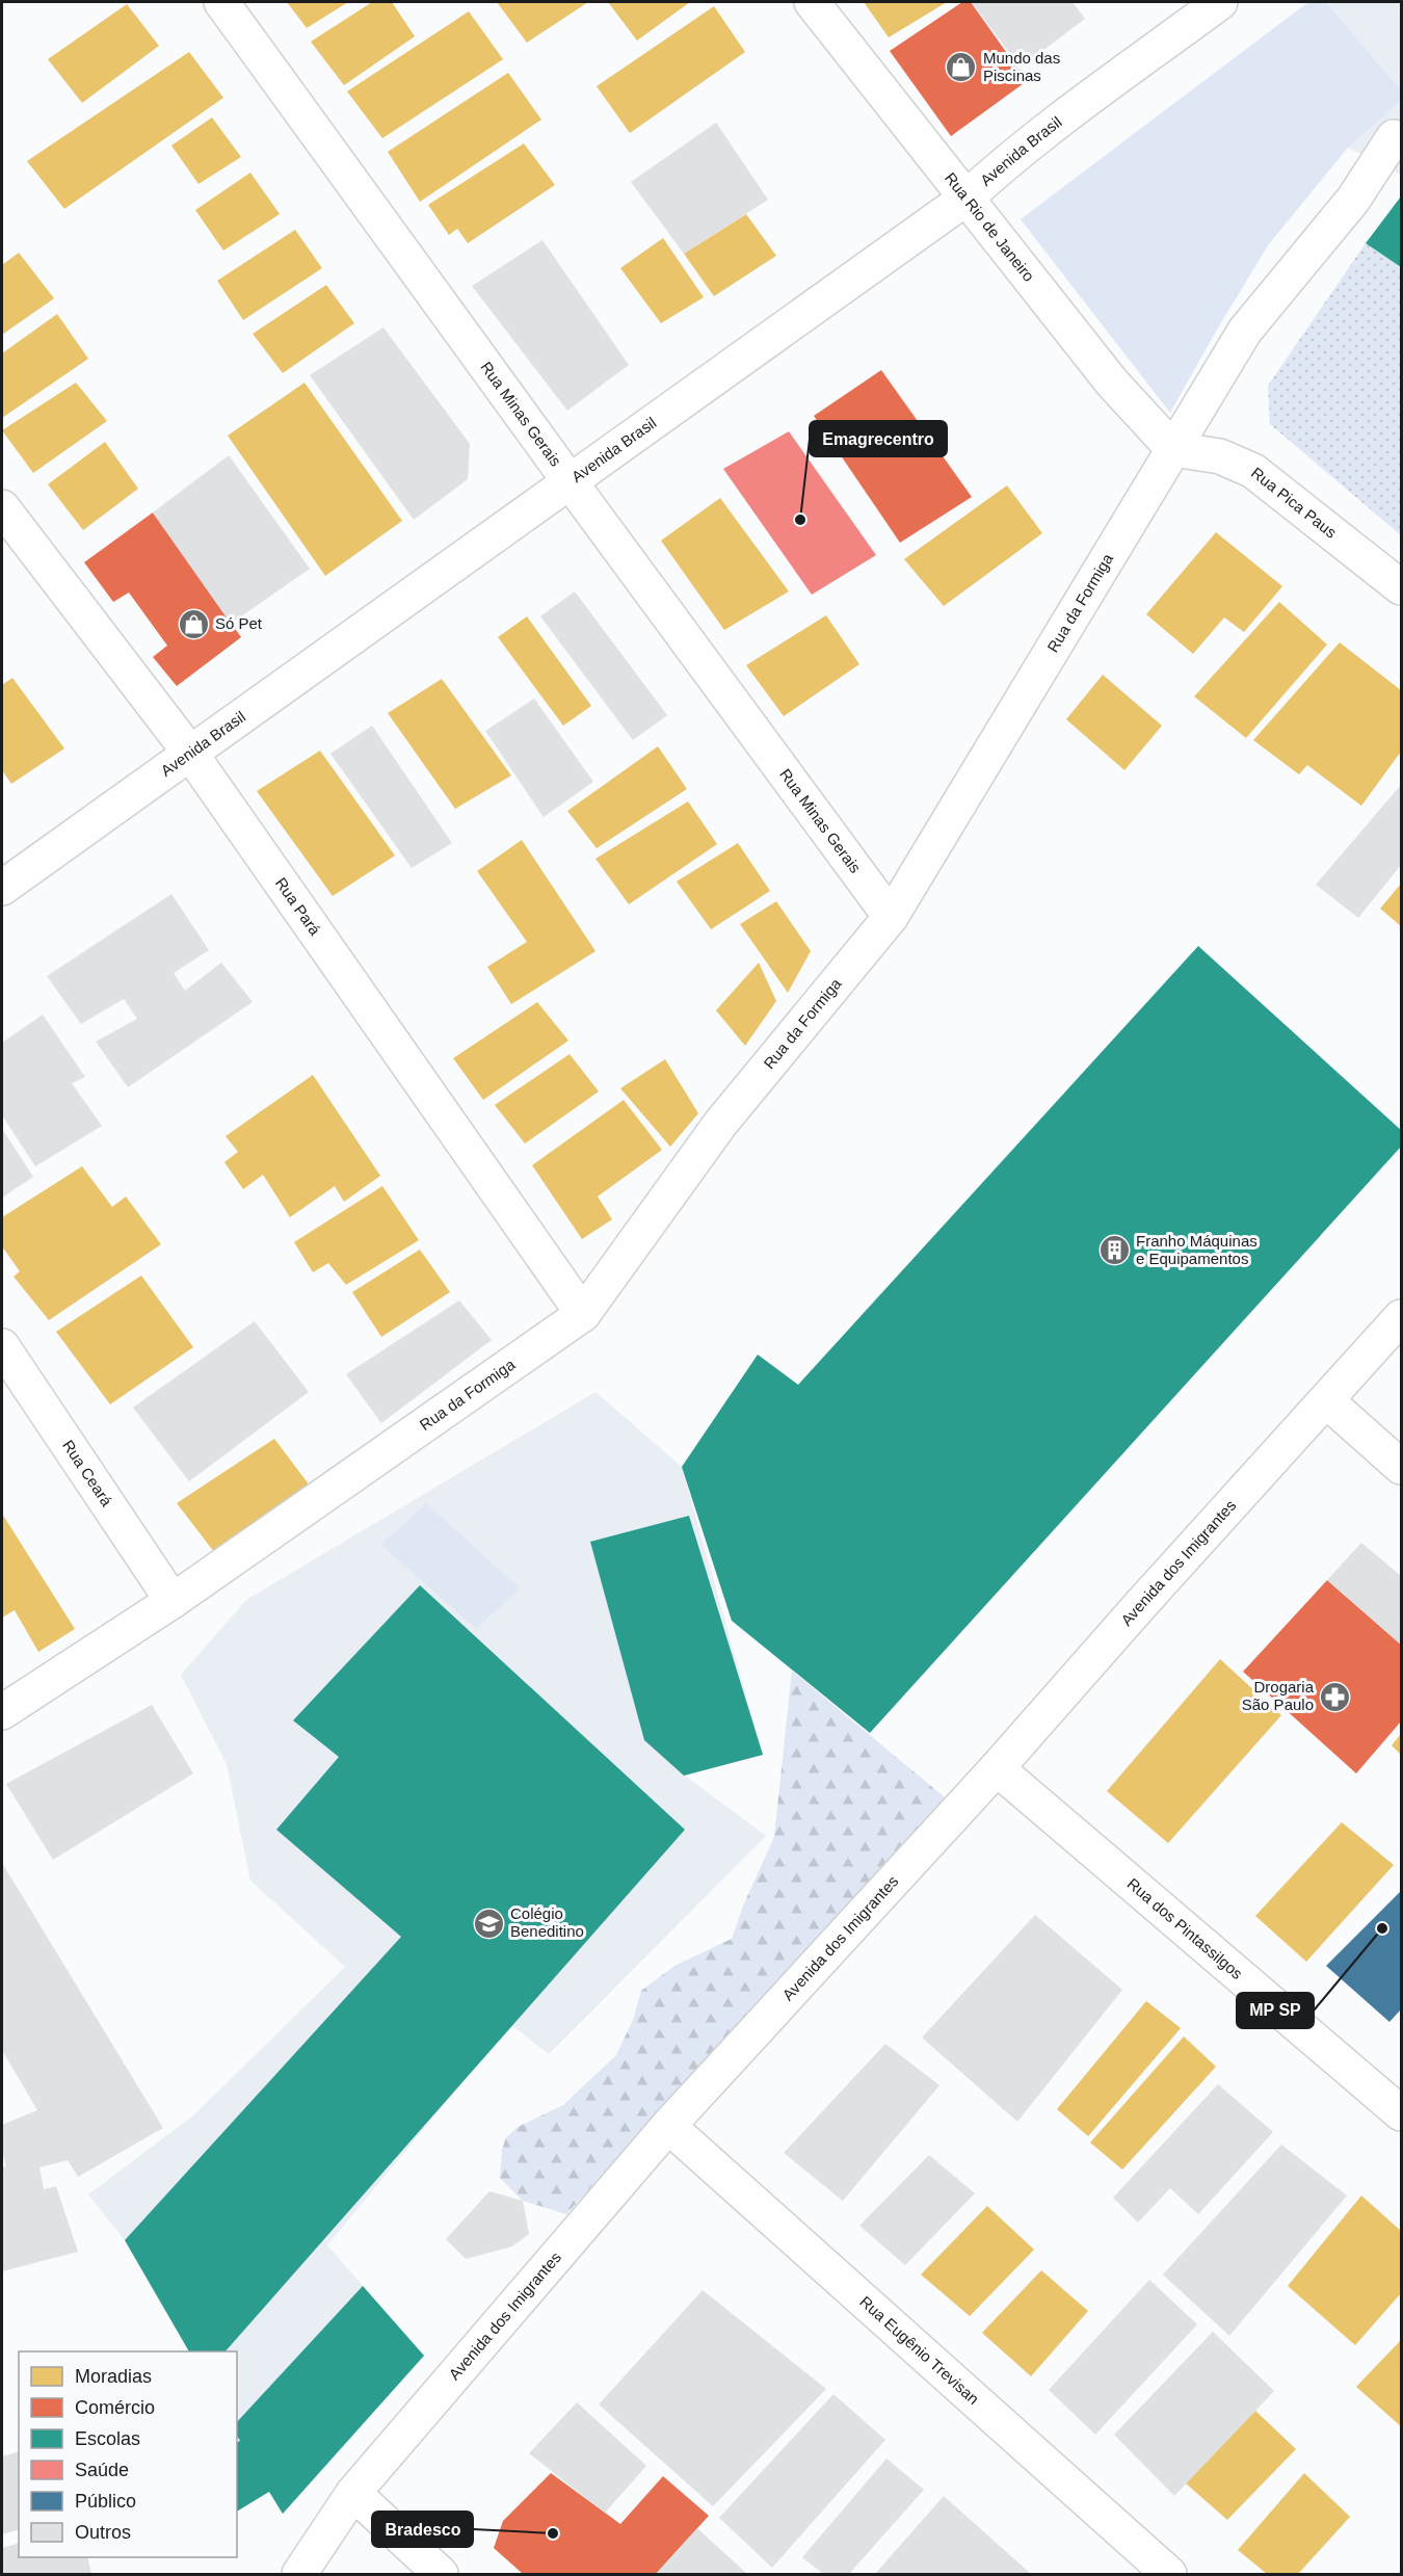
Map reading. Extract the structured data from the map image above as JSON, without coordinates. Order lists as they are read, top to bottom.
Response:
{
  "streets": {
    "street": [
      "Avenida Brasil",
      "Rua Rio de Janeiro",
      "Rua Minas Gerais",
      "Rua Pica Paus",
      "Rua da Formiga",
      "Rua Pará",
      "Rua Ceará",
      "Avenida dos Imigrantes",
      "Rua dos Pintassilgos",
      "Rua Eugênio Trevisan"
    ]
  },
  "crossings": [
    ["Avenida Brasil", "Rua Rio de Janeiro"],
    ["Avenida Brasil", "Rua Minas Gerais"],
    ["Avenida Brasil", "Rua Pará"],
    ["Rua Rio de Janeiro", "Rua Pica Paus"],
    ["Rua Rio de Janeiro", "Rua da Formiga"],
    ["Rua Minas Gerais", "Rua da Formiga"],
    ["Rua Pica Paus", "Rua da Formiga"],
    ["Rua da Formiga", "Rua Pará"],
    ["Rua da Formiga", "Rua Ceará"],
    ["Avenida dos Imigrantes", "Rua dos Pintassilgos"],
    ["Avenida dos Imigrantes", "Rua Eugênio Trevisan"]
  ],
  "places": {
    "shop": ["Mundo das Piscinas", "Só Pet"],
    "other": ["Emagrecentro", "MP SP", "Bradesco"],
    "building": ["Franho Máquinas e Equipamentos"],
    "pharmacy": ["Drogaria São Paulo"],
    "school or university": ["Colégio Beneditino"]
  },
  "legend": [
    "Moradias",
    "Comércio",
    "Escolas",
    "Saúde",
    "Público",
    "Outros"
  ]
}
